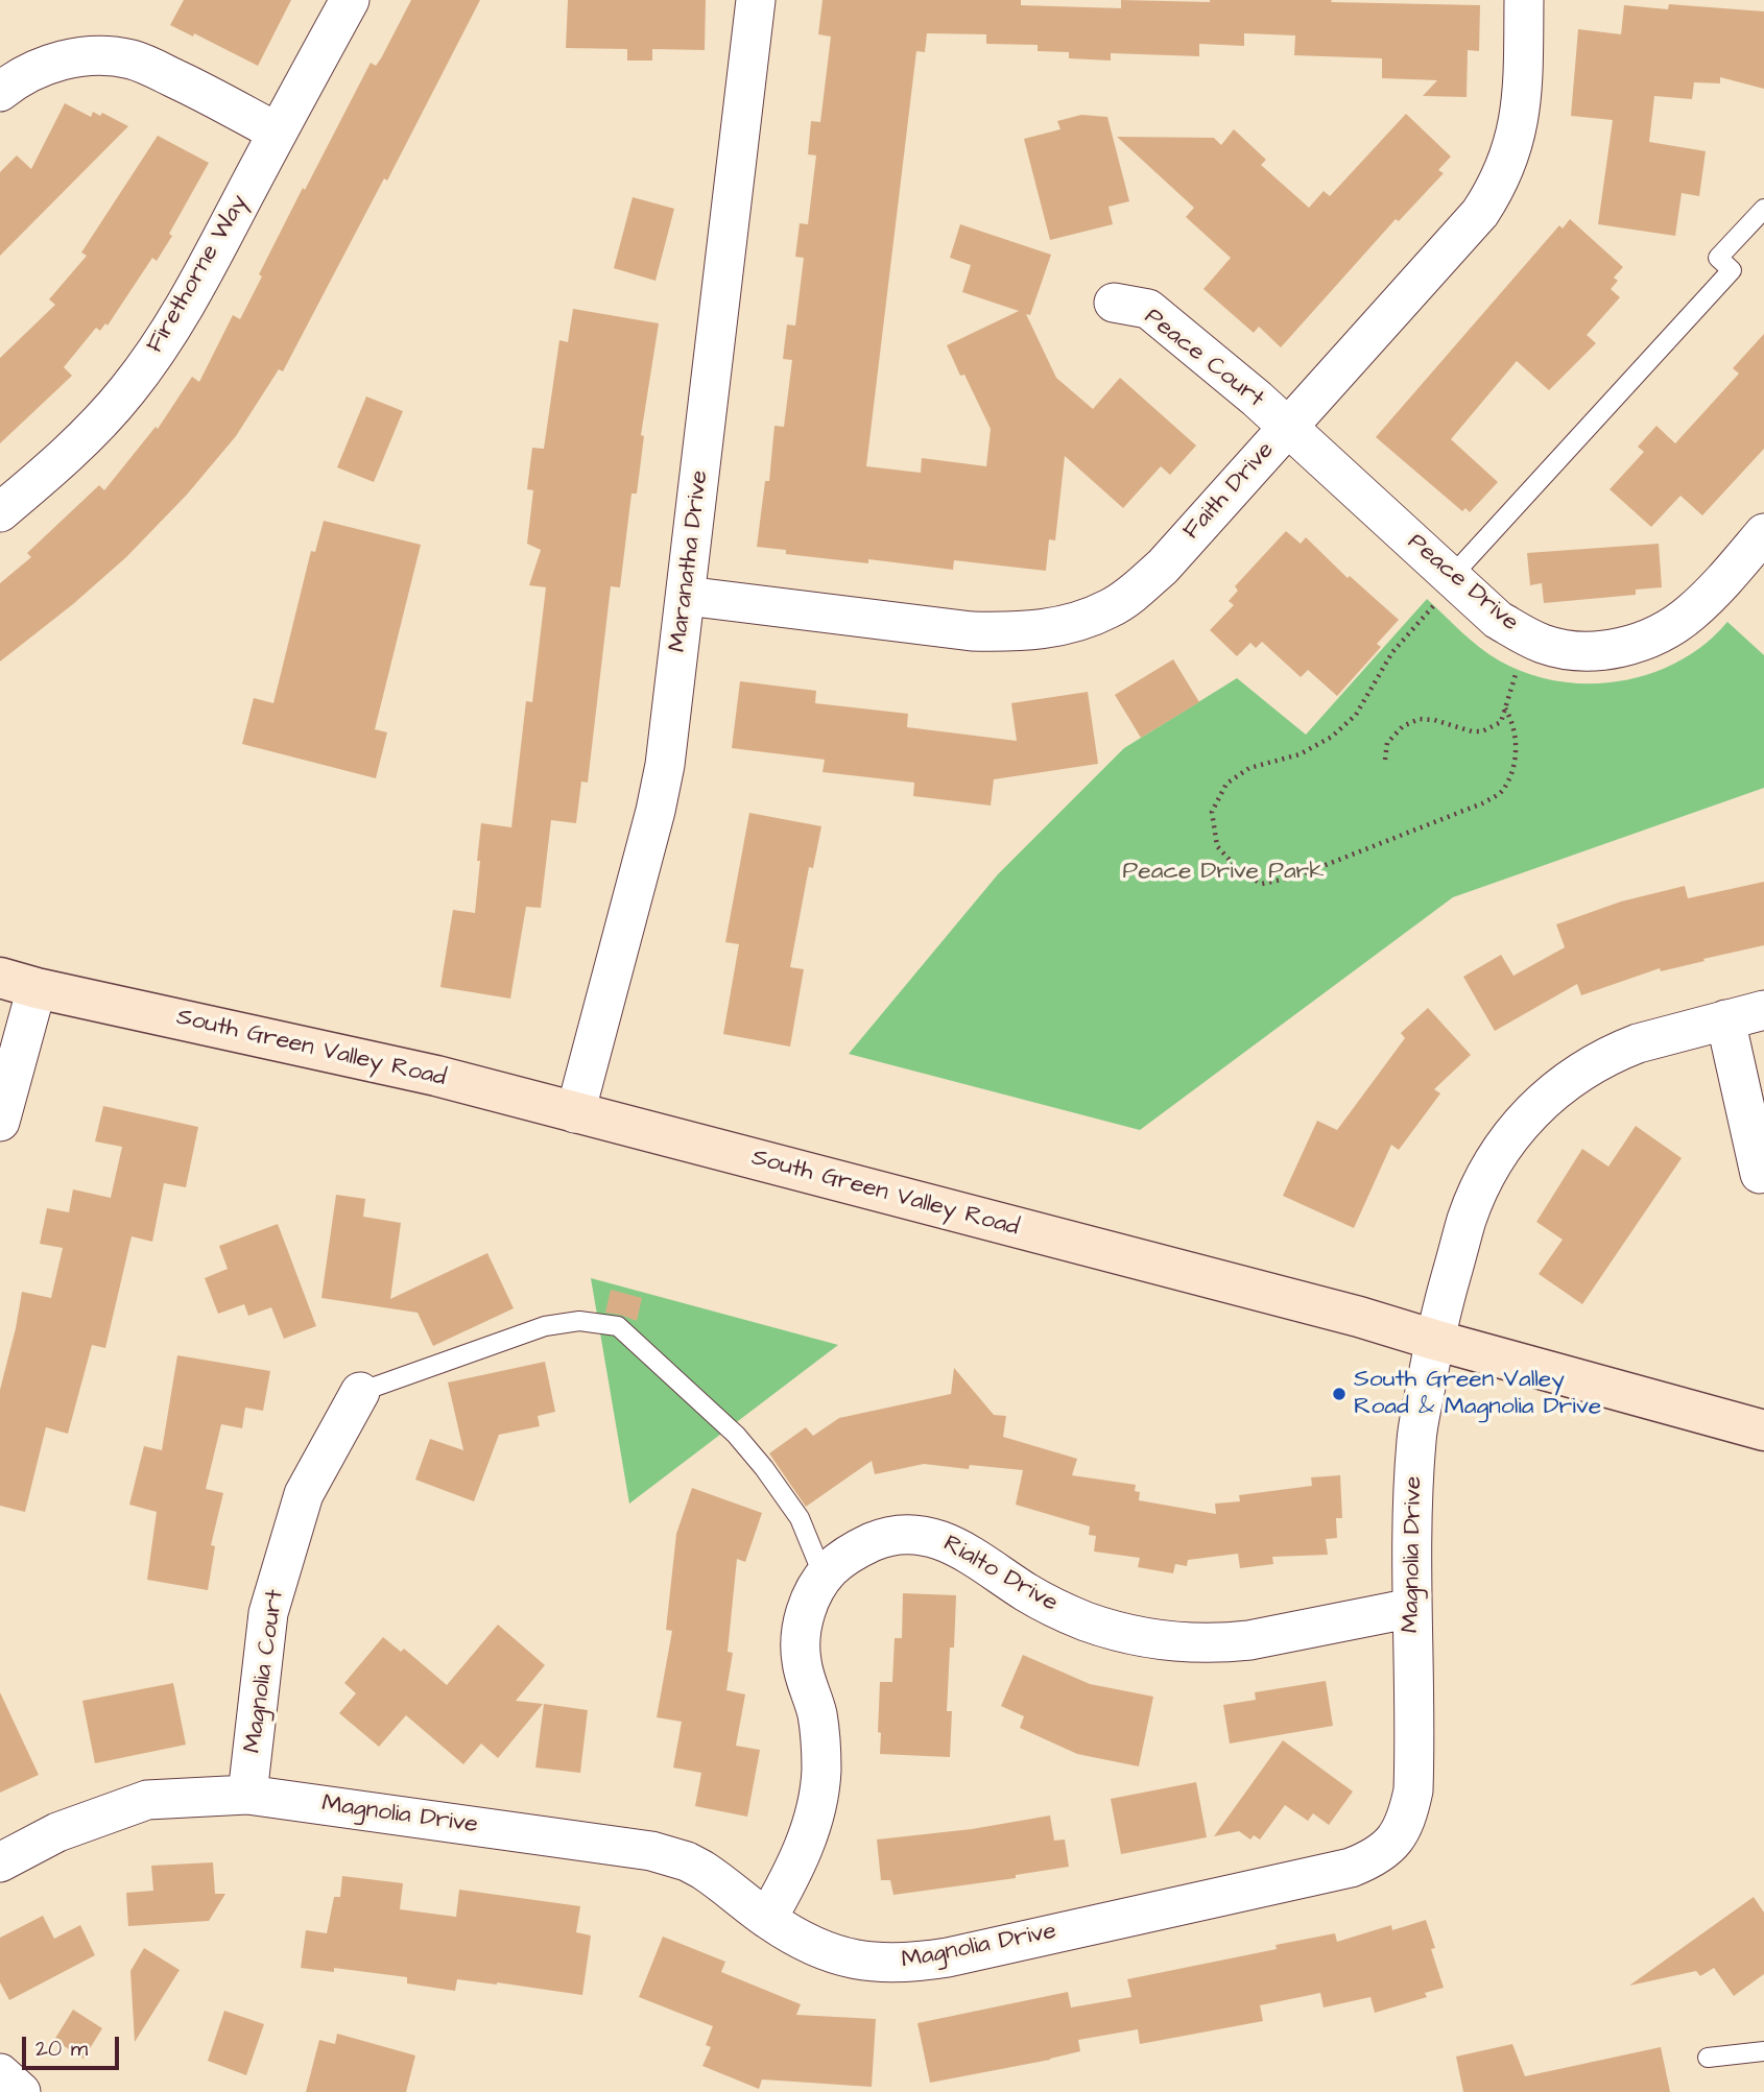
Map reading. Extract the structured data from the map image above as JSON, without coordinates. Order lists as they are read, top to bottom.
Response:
{
  "streets": {
    "main road": ["South Green Valley Road"],
    "street": [
      "Firethorne Way",
      "Peace Court",
      "Faith Drive",
      "Maranatha Drive",
      "Peace Drive",
      "Magnolia Drive",
      "Rialto Drive",
      "Magnolia Court"
    ]
  },
  "crossings": [
    ["Peace Court", "Faith Drive"],
    ["Peace Court", "Peace Drive"],
    ["Faith Drive", "Maranatha Drive"],
    ["Faith Drive", "Peace Drive"],
    ["Maranatha Drive", "South Green Valley Road"],
    ["South Green Valley Road", "Magnolia Drive"],
    ["Magnolia Drive", "Rialto Drive"],
    ["Magnolia Drive", "Magnolia Court"]
  ],
  "parks": ["Peace Drive Park"],
  "places": ["South Green Valley Road & Magnolia Drive"],
  "scale_bar": "20 m"
}
